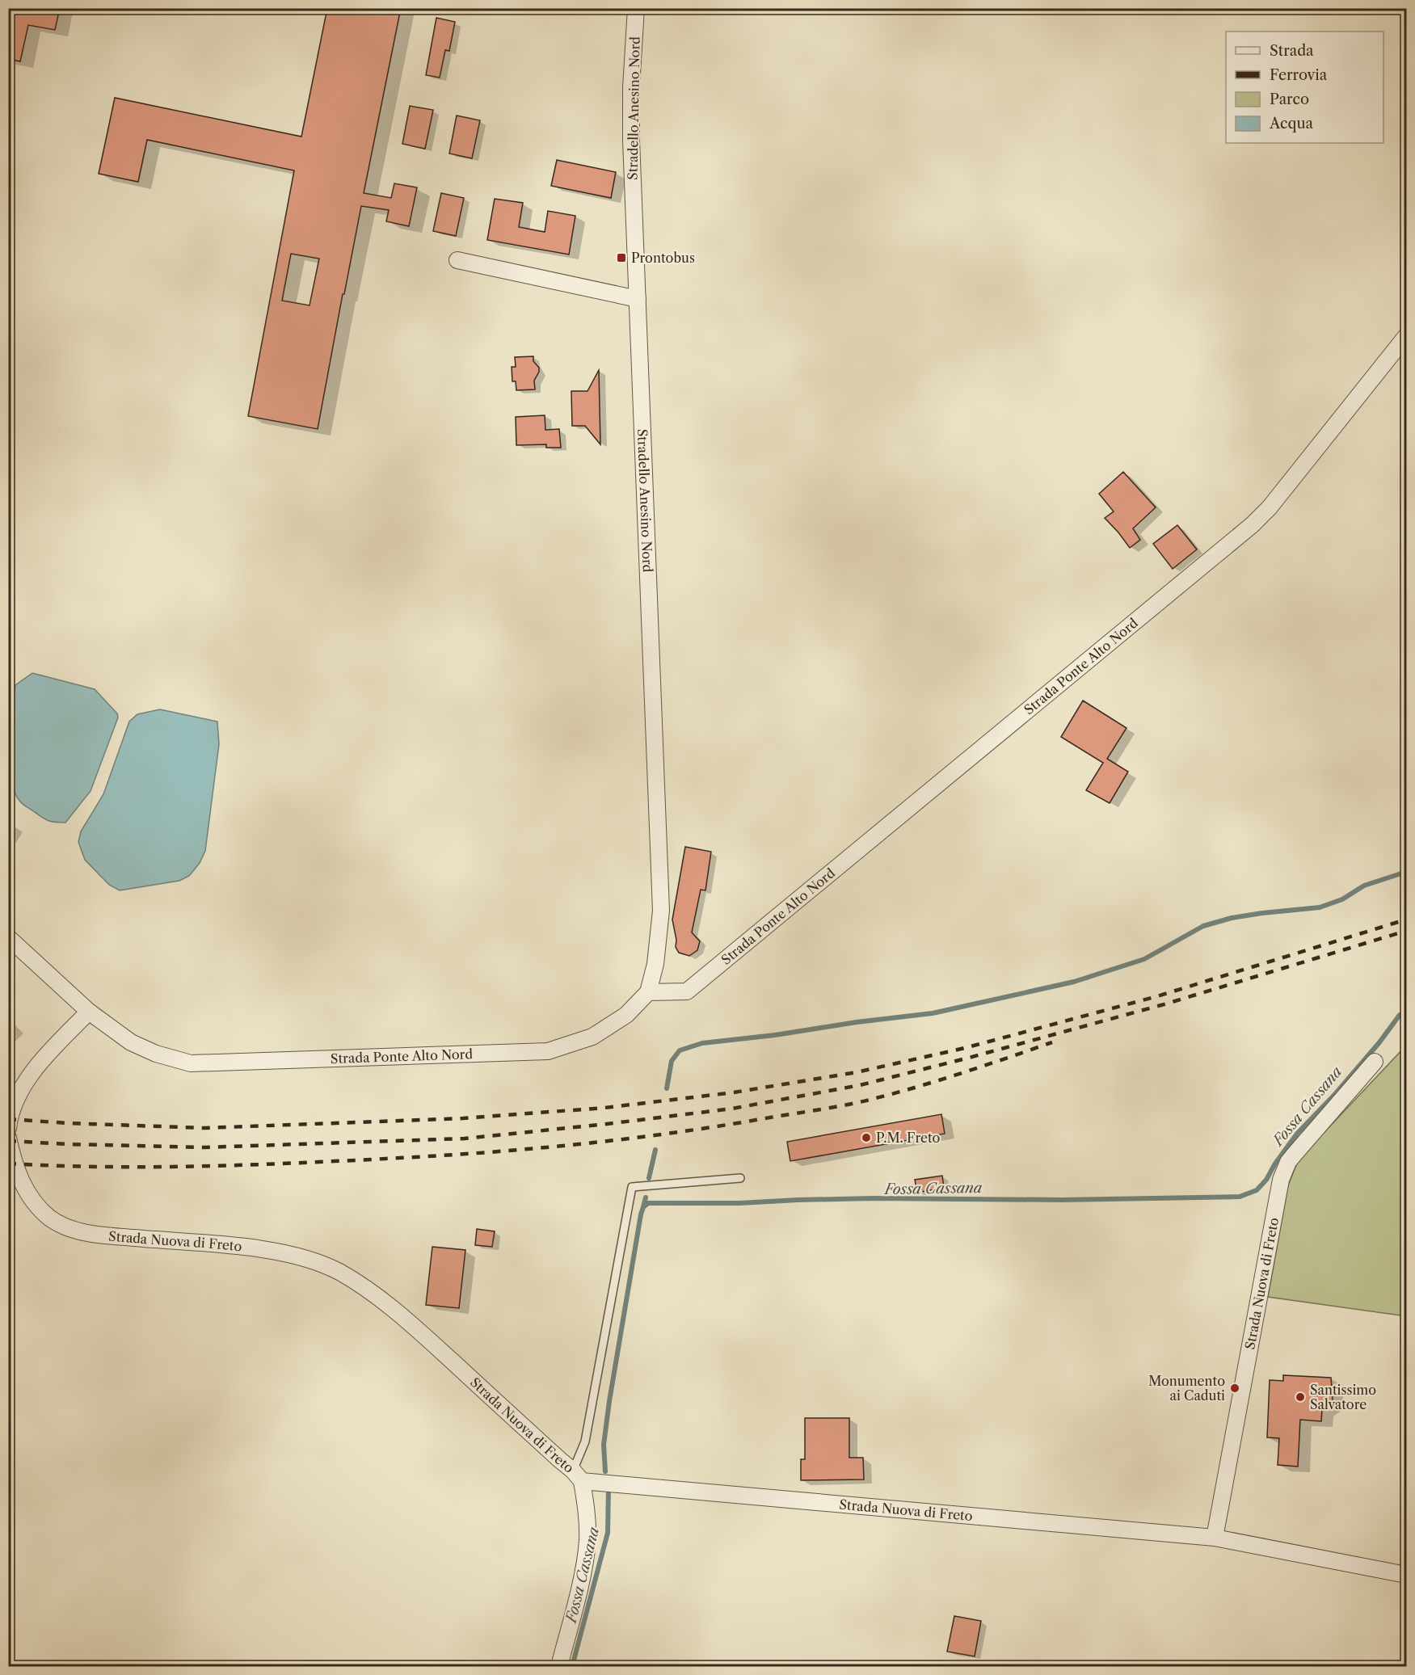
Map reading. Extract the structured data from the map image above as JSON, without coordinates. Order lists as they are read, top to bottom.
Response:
{
  "streets": {
    "street": ["Stradello Anesino Nord", "Strada Ponte Alto Nord", "Strada Nuova di Freto"]
  },
  "crossings": [
    ["Stradello Anesino Nord", "Strada Ponte Alto Nord"]
  ],
  "water": ["Fossa Cassana"],
  "places": {
    "transit": ["Prontobus"],
    "other": ["P.M. Freto", "Monumento ai Caduti", "Santissimo Salvatore"]
  },
  "legend": [
    "Strada",
    "Ferrovia",
    "Parco",
    "Acqua"
  ]
}
